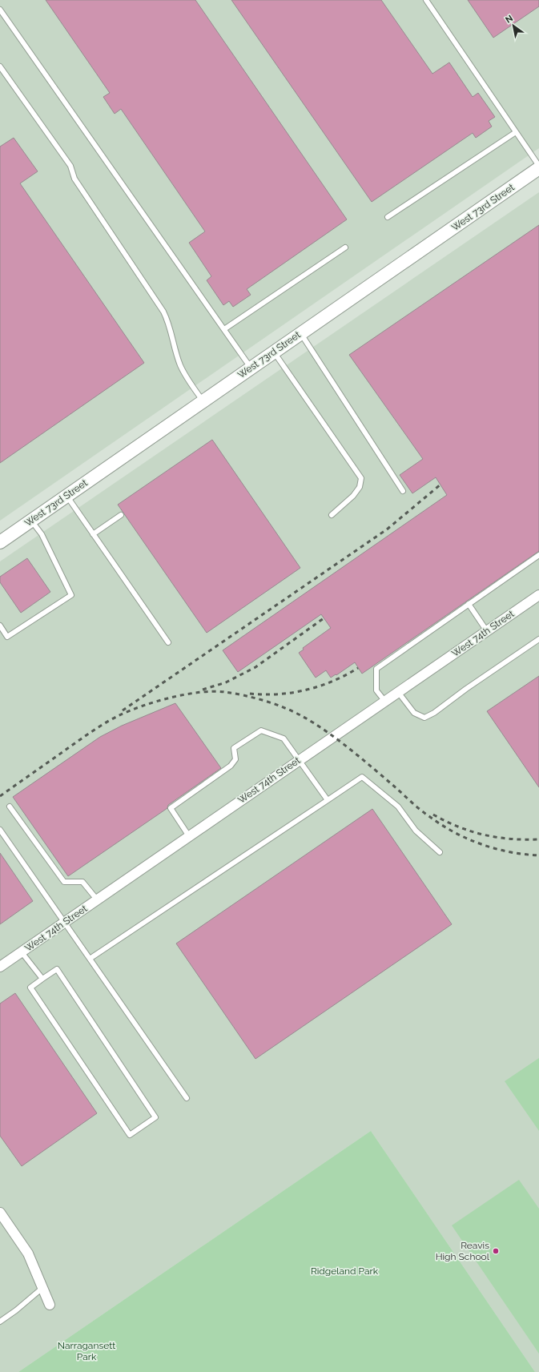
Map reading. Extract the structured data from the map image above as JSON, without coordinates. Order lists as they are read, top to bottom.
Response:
{
  "streets": {
    "street": ["West 73rd Street", "West 74th Street"]
  },
  "parks": ["Ridgeland Park", "Narragansett Park"],
  "places": ["Reavis High School"],
  "north": "top left"
}
